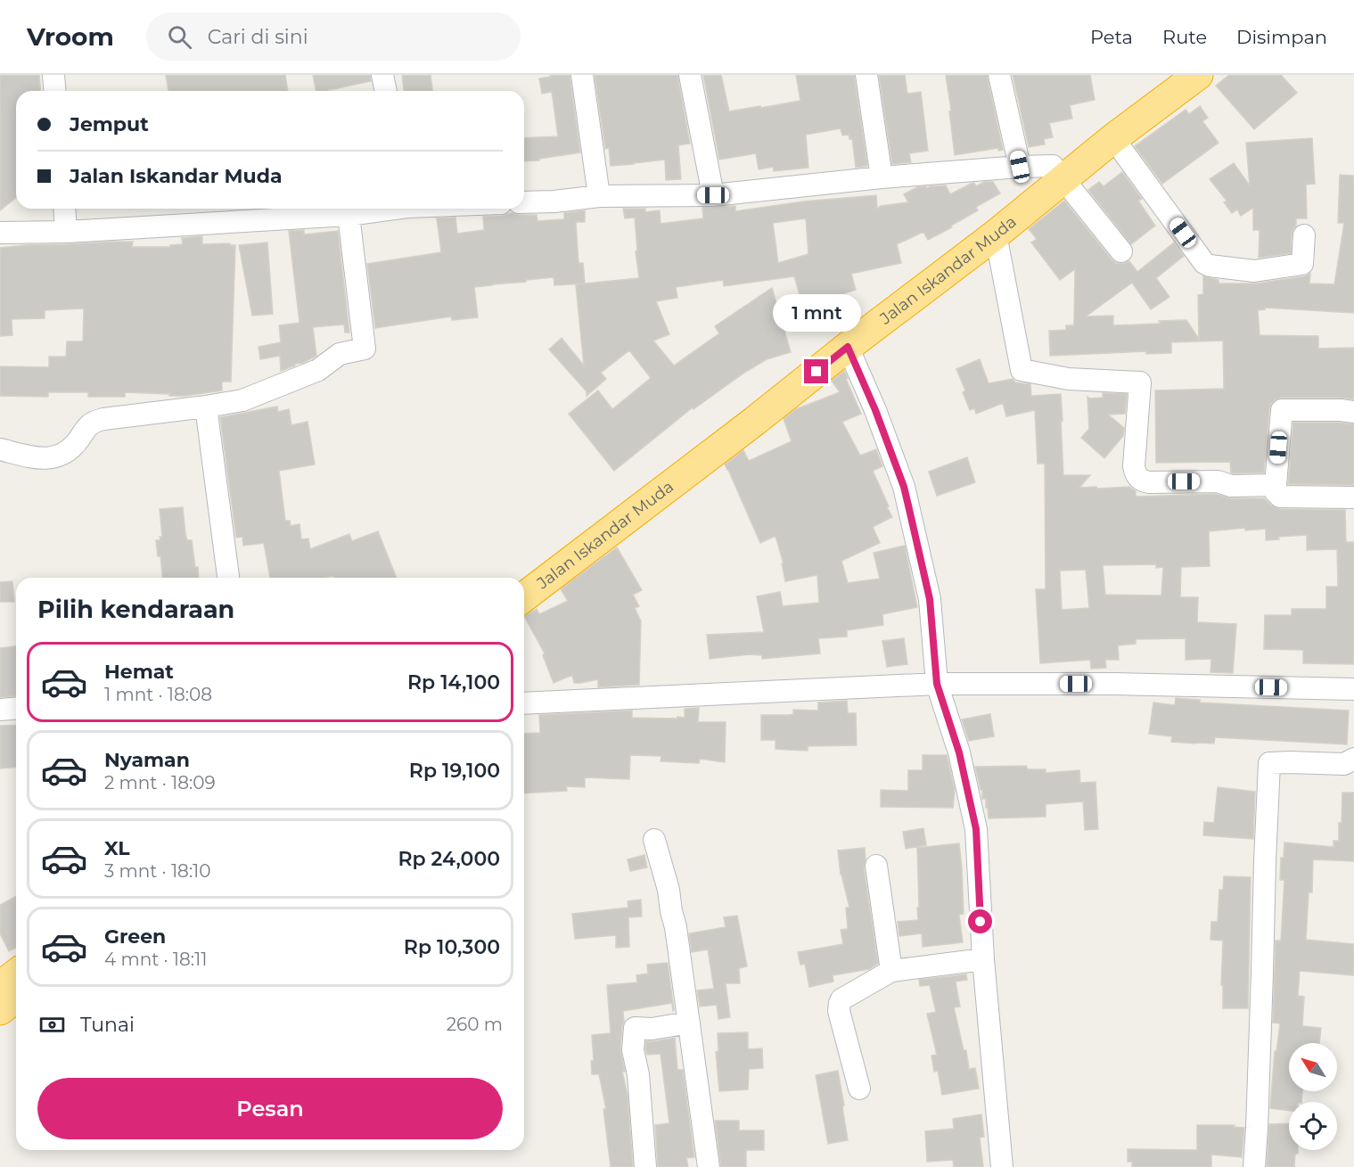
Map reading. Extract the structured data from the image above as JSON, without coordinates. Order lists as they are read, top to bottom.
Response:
{
  "streets": {
    "highway": ["Jalan Iskandar Muda"]
  },
  "north": "top left",
  "page": {
    "header": "Vroom",
    "search": "Cari di sini",
    "nav": ["Peta", "Rute", "Disimpan"],
    "banner": ["Jemput", "Jalan Iskandar Muda"],
    "bubble": "1 mnt",
    "heading": "Pilih kendaraan",
    "list": [
      {
        "name": "Hemat",
        "note": "1 mnt · 18:08",
        "value": "Rp 14,100"
      },
      {
        "name": "Nyaman",
        "note": "2 mnt · 18:09",
        "value": "Rp 19,100"
      },
      {
        "name": "XL",
        "note": "3 mnt · 18:10",
        "value": "Rp 24,000"
      },
      {
        "name": "Green",
        "note": "4 mnt · 18:11",
        "value": "Rp 10,300"
      }
    ],
    "pay": ["Tunai", "260 m"],
    "buttons": "Pesan"
  }
}
